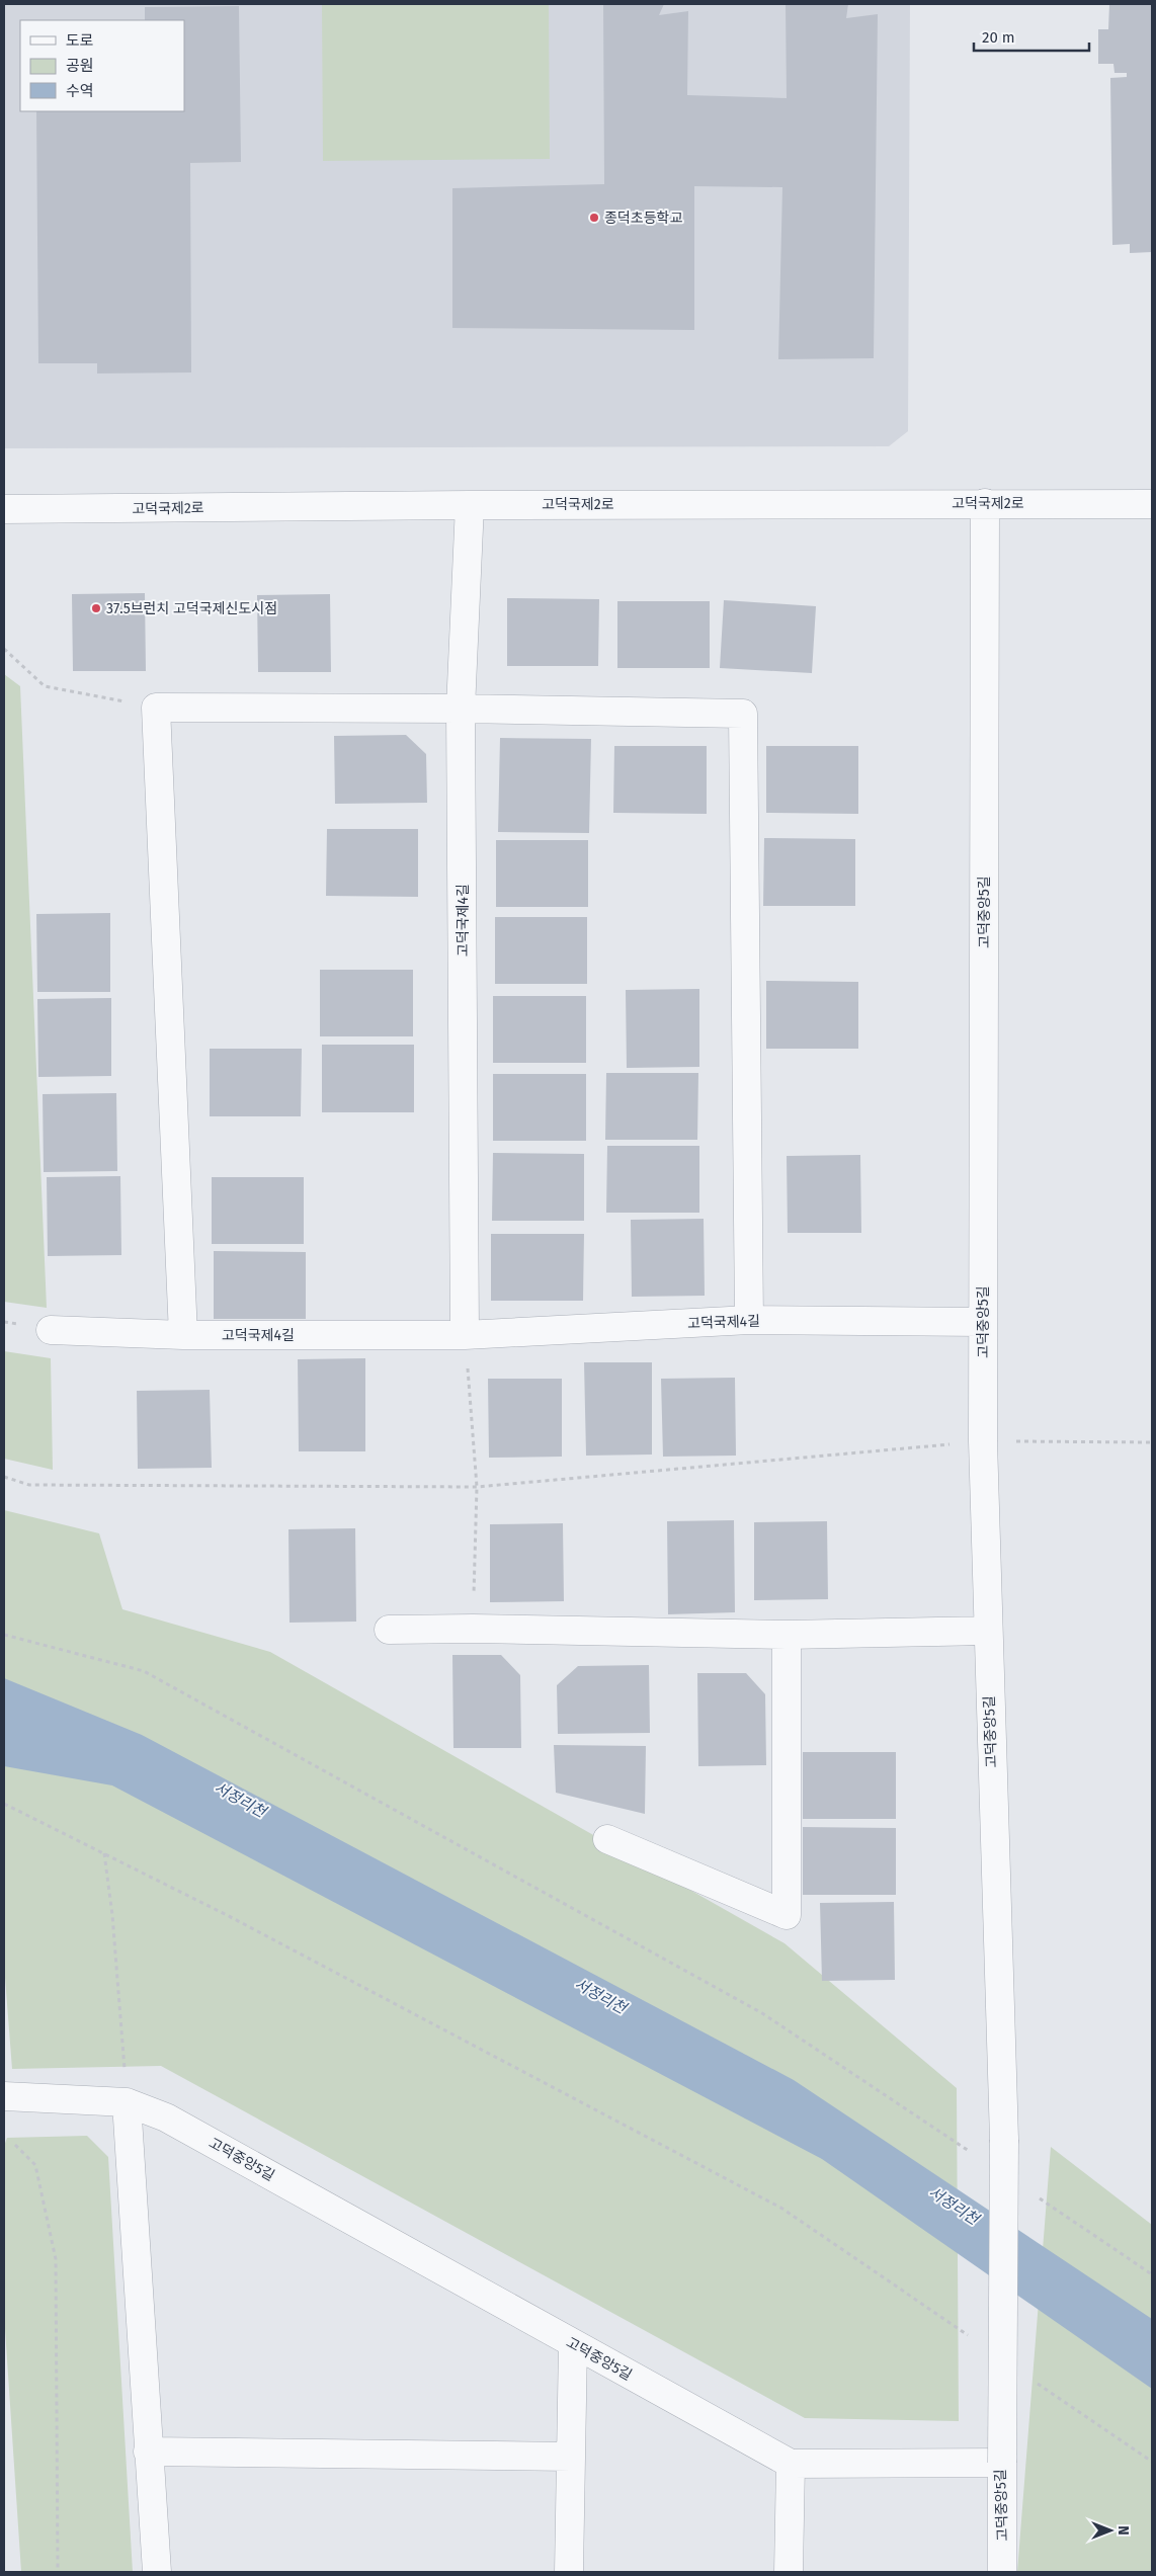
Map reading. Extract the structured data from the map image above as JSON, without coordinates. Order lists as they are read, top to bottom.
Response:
{
  "streets": {
    "street": ["고덕국제2로", "고덕중앙5길", "고덕국제4길"]
  },
  "crossings": [
    ["고덕국제2로", "고덕중앙5길"],
    ["고덕국제2로", "고덕국제4길"],
    ["고덕중앙5길", "고덕국제4길"]
  ],
  "water": ["서정리천"],
  "places": ["종덕초등학교", "37.5브런치 고덕국제신도시점"],
  "legend": ["도로", "공원", "수역"],
  "scale_bar": "20 m",
  "north": "right"
}
